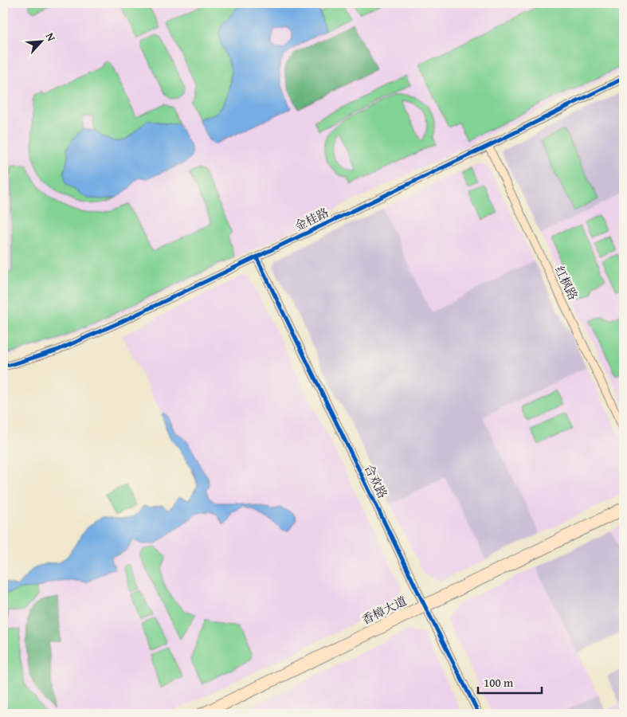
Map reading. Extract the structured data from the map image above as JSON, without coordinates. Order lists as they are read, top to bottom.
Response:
{
  "streets": {
    "street": [
      "金桂路",
      "红枫路",
      "合欢路",
      "香樟大道"
    ]
  },
  "crossings": [
    ["金桂路", "红枫路"],
    ["金桂路", "合欢路"],
    ["合欢路", "香樟大道"]
  ],
  "scale_bar": "100 m",
  "north": "top right"
}
